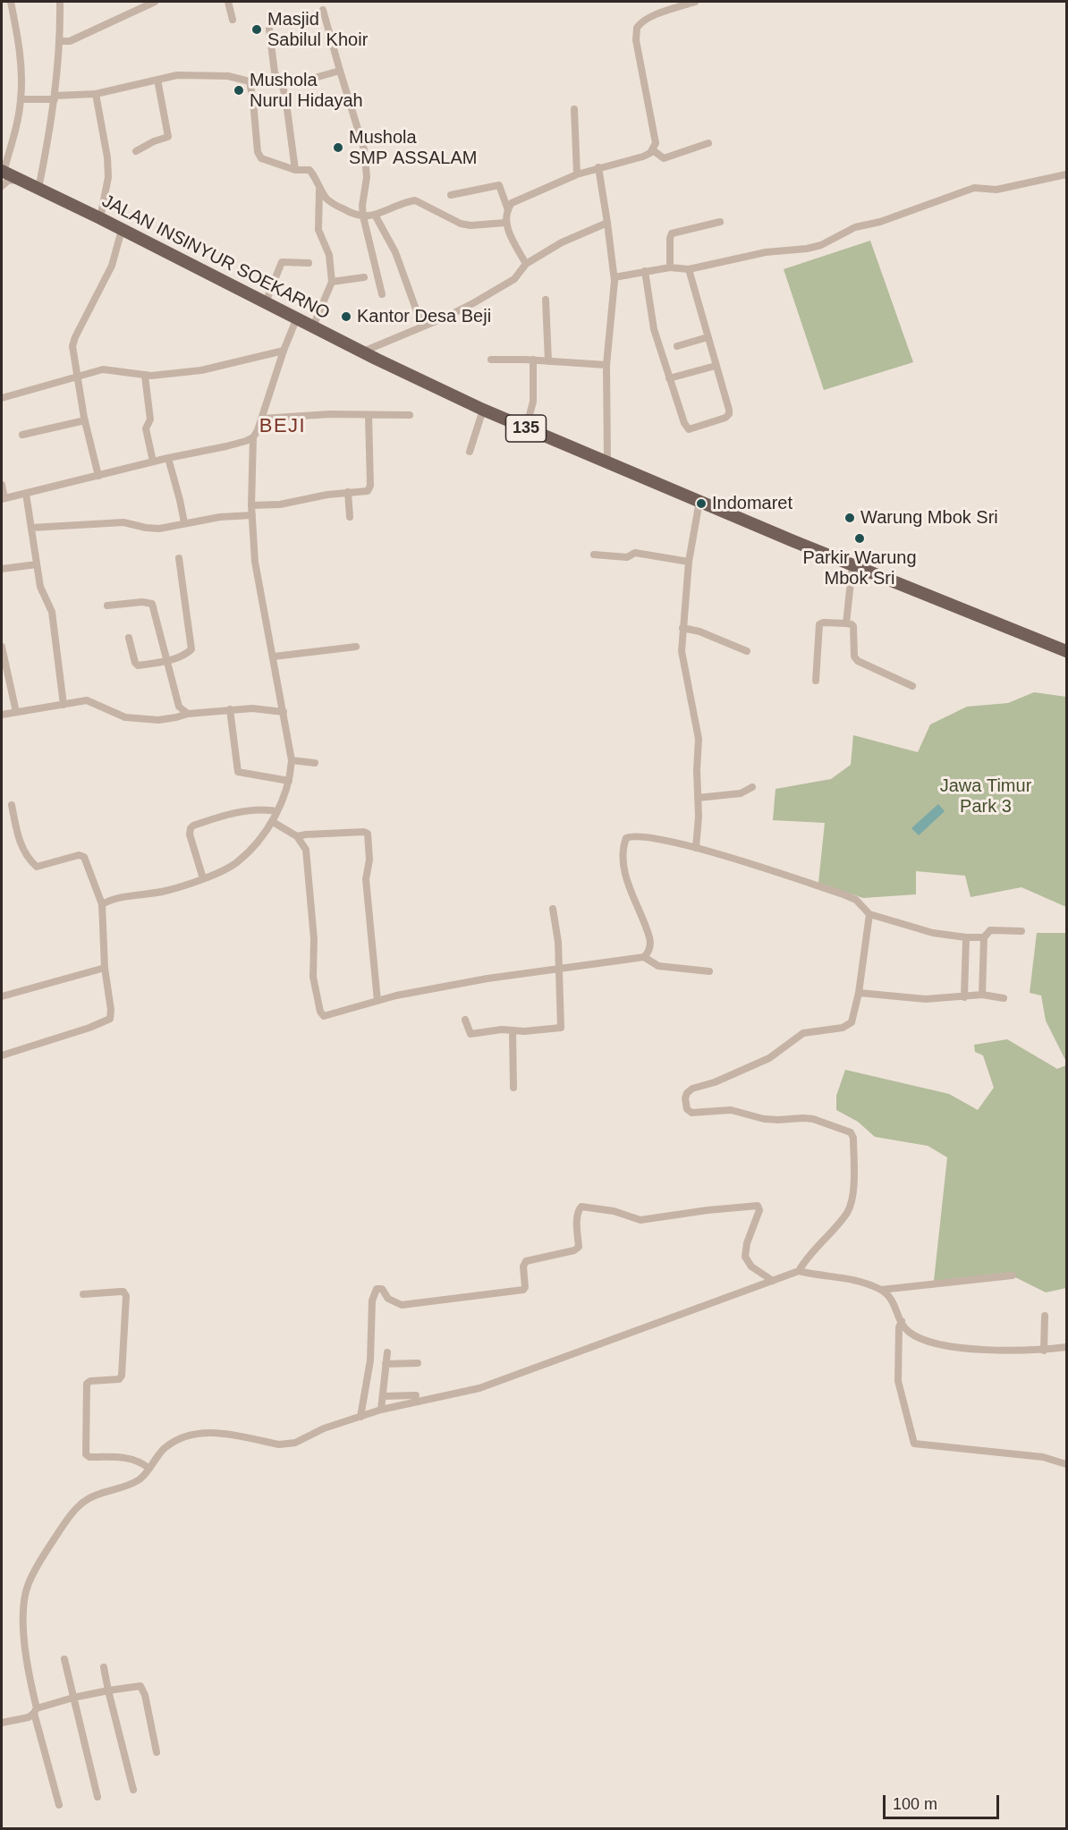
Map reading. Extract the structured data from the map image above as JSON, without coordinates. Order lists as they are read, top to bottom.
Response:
{
  "streets": {
    "main road": ["JALAN INSINYUR SOEKARNO", "135"]
  },
  "districts": ["BEJI"],
  "parks": ["Jawa Timur Park 3"],
  "places": [
    "Masjid Sabilul Khoir",
    "Mushola Nurul Hidayah",
    "Mushola SMP ASSALAM",
    "Kantor Desa Beji",
    "Indomaret",
    "Warung Mbok Sri",
    "Parkir Warung Mbok Sri"
  ],
  "scale_bar": "100 m"
}
